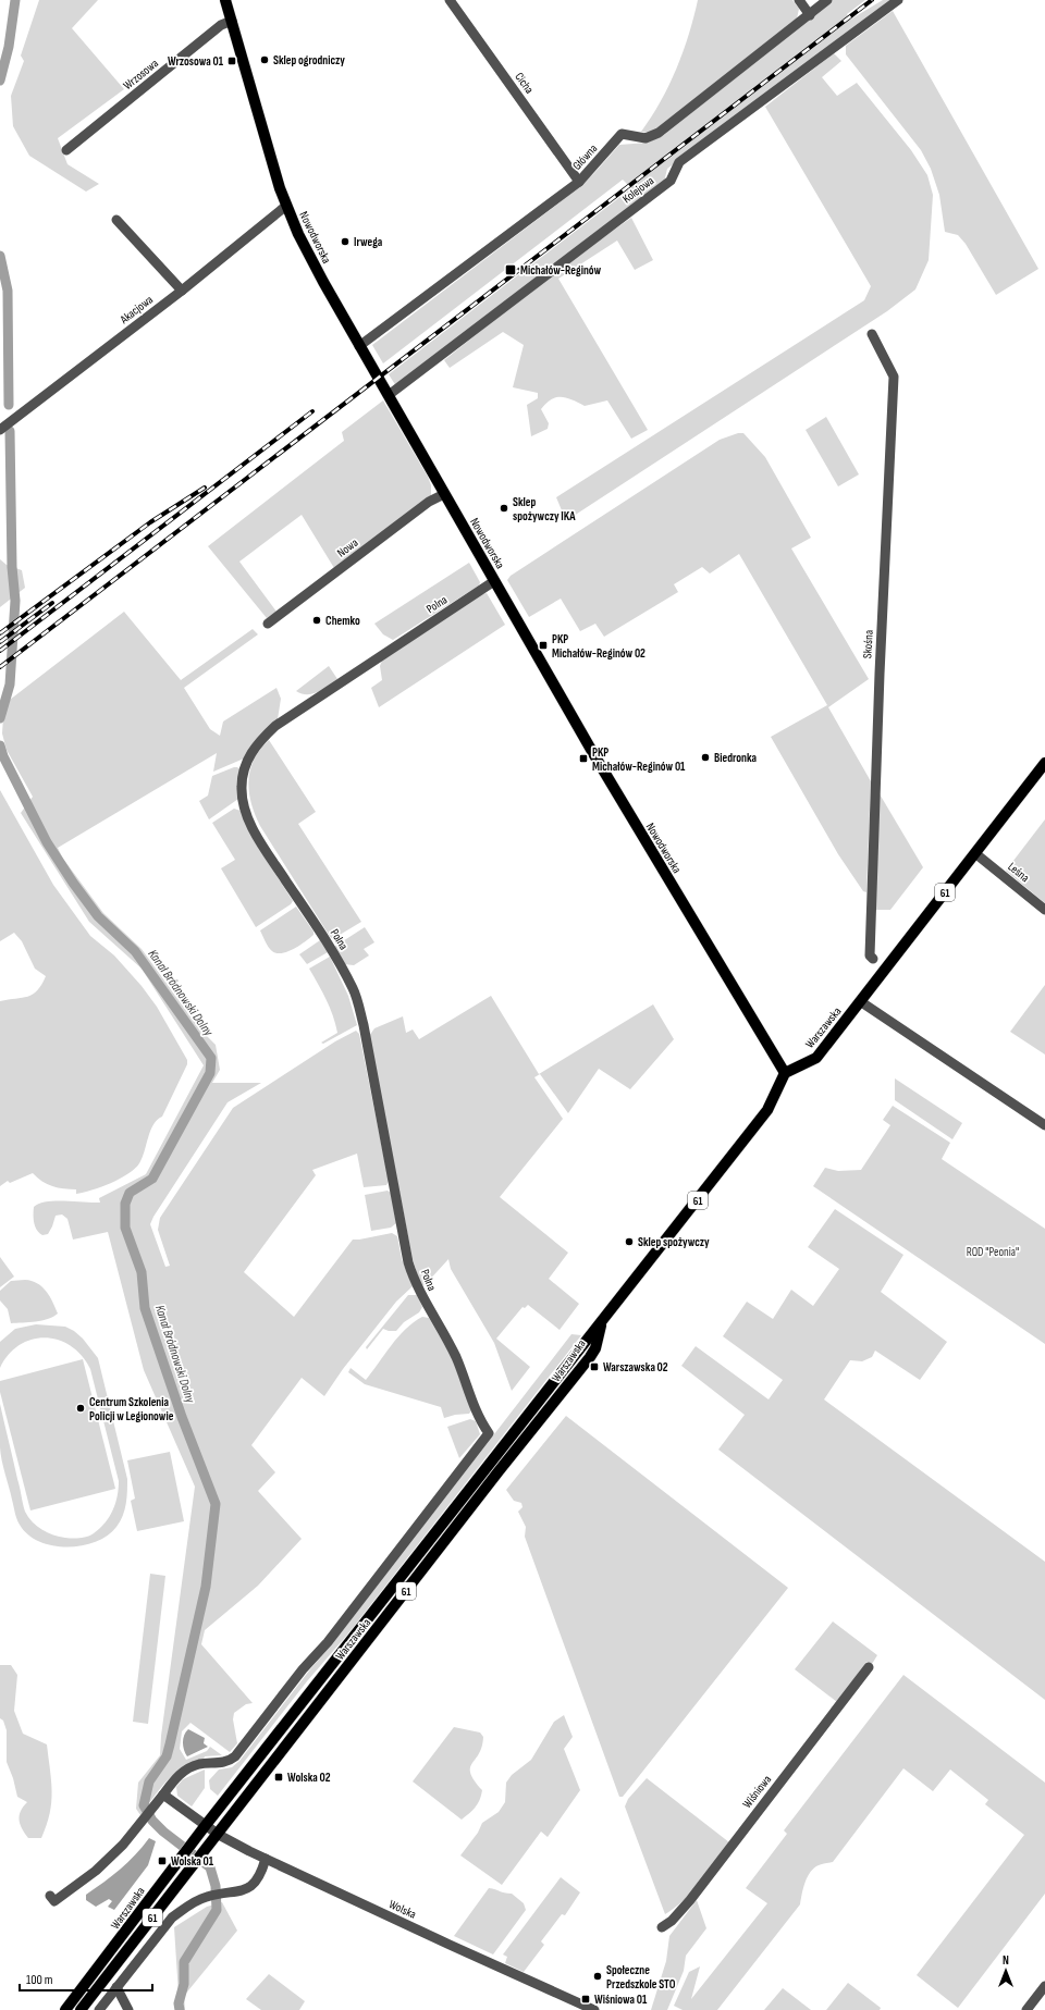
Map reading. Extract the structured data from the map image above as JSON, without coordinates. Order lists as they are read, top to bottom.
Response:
{
  "streets": {
    "main road": ["Nowodworska", "61", "Warszawska"],
    "street": [
      "Wrzosowa",
      "Cicha",
      "Główna",
      "Kolejowa",
      "Akacjowa",
      "Nowa",
      "Polna",
      "Skośna",
      "Leśna",
      "Wiśniowa",
      "Wolska"
    ]
  },
  "crossings": [
    ["Wrzosowa", "Nowodworska"],
    ["Cicha", "Główna"],
    ["Główna", "Nowodworska"],
    ["Kolejowa", "Nowodworska"],
    ["Nowodworska", "Akacjowa"],
    ["Nowodworska", "Nowa"],
    ["Nowodworska", "Polna"],
    ["Nowodworska", "Warszawska"],
    ["Polna", "Wolska"],
    ["Leśna", "Warszawska"],
    ["Warszawska", "Wolska"]
  ],
  "water": ["Kanał Bródnowski Dolny"],
  "parks": ["ROD \"Peonia\""],
  "places": {
    "other": [
      "Sklep ogrodniczy",
      "Irwega",
      "Sklep spożywczy IKA",
      "Chemko",
      "Biedronka",
      "Sklep spożywczy",
      "Centrum Szkolenia Policji w Legionowie",
      "Społeczne Przedszkole STO"
    ],
    "transit": [
      "Wrzosowa 01",
      "Michałów-Reginów",
      "PKP Michałów-Reginów 02",
      "PKP Michałów-Reginów 01",
      "Warszawska 02",
      "Wolska 02",
      "Wolska 01",
      "Wiśniowa 01"
    ]
  },
  "scale_bar": "100 m",
  "north": "top"
}
